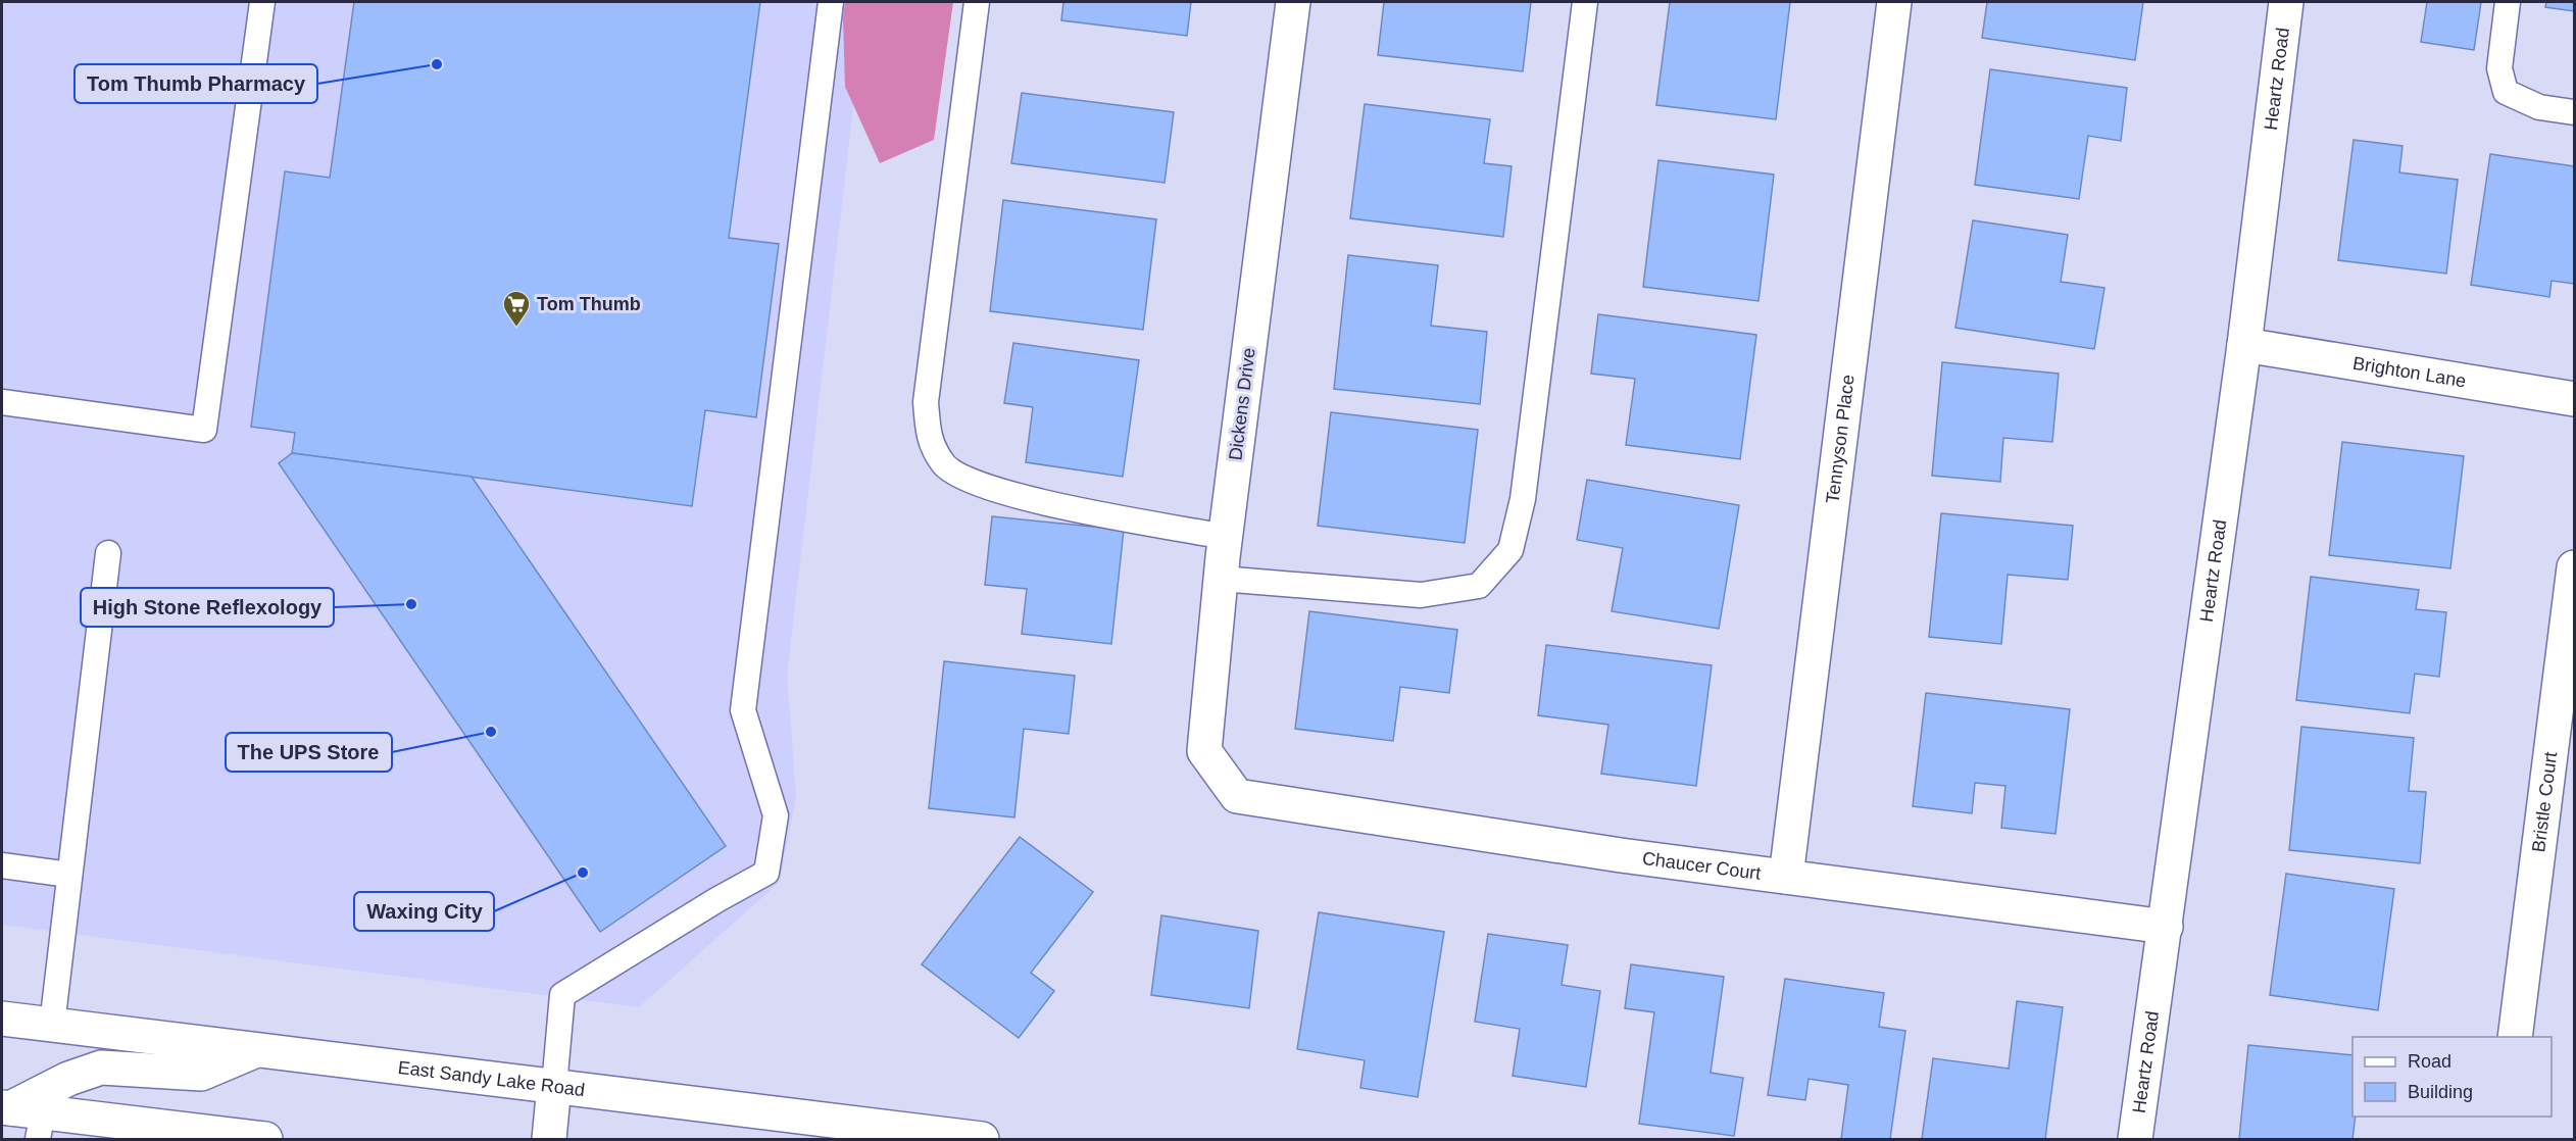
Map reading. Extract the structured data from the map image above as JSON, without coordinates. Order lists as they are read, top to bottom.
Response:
{
  "streets": {
    "street": [
      "Heartz Road",
      "Brighton Lane",
      "Dickens Drive",
      "Tennyson Place",
      "Bristle Court",
      "Chaucer Court",
      "East Sandy Lake Road"
    ]
  },
  "crossings": [
    ["Heartz Road", "Brighton Lane"],
    ["Heartz Road", "Chaucer Court"],
    ["Dickens Drive", "Chaucer Court"],
    ["Tennyson Place", "Chaucer Court"]
  ],
  "places": {
    "other": [
      "Tom Thumb Pharmacy",
      "High Stone Reflexology",
      "The UPS Store",
      "Waxing City"
    ],
    "supermarket": ["Tom Thumb"]
  },
  "legend": ["Road", "Building"]
}
